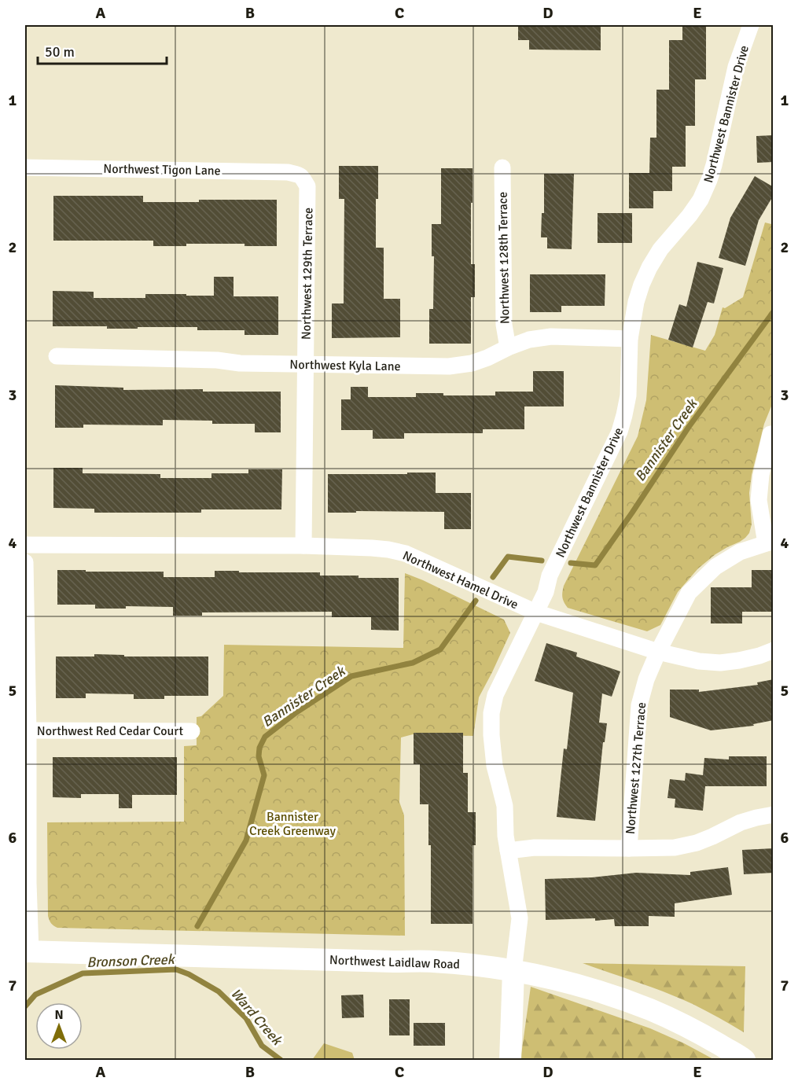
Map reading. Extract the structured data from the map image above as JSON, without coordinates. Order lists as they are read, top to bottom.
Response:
{
  "streets": {
    "main road": ["Northwest Laidlaw Road"],
    "street": [
      "Northwest Bannister Drive",
      "Northwest Tigon Lane",
      "Northwest 128th Terrace",
      "Northwest 129th Terrace",
      "Northwest Kyla Lane",
      "Northwest Hamel Drive",
      "Northwest Red Cedar Court",
      "Northwest 127th Terrace"
    ]
  },
  "crossings": [
    ["Northwest Bannister Drive", "Northwest Kyla Lane"],
    ["Northwest Bannister Drive", "Northwest Hamel Drive"],
    ["Northwest Bannister Drive", "Northwest Laidlaw Road"],
    ["Northwest Tigon Lane", "Northwest 129th Terrace"],
    ["Northwest 128th Terrace", "Northwest Kyla Lane"],
    ["Northwest 129th Terrace", "Northwest Kyla Lane"],
    ["Northwest 129th Terrace", "Northwest Hamel Drive"],
    ["Northwest Hamel Drive", "Northwest 127th Terrace"],
    ["Northwest Red Cedar Court", "Northwest Laidlaw Road"]
  ],
  "water": ["Bannister Creek", "Bronson Creek", "Ward Creek"],
  "parks": ["Bannister Creek Greenway"],
  "scale_bar": "50 m",
  "north": "top",
  "grid": {
    "columns": [
      "A",
      "B",
      "C",
      "D",
      "E"
    ],
    "rows": [
      "1",
      "2",
      "3",
      "4",
      "5",
      "6",
      "7"
    ]
  }
}
